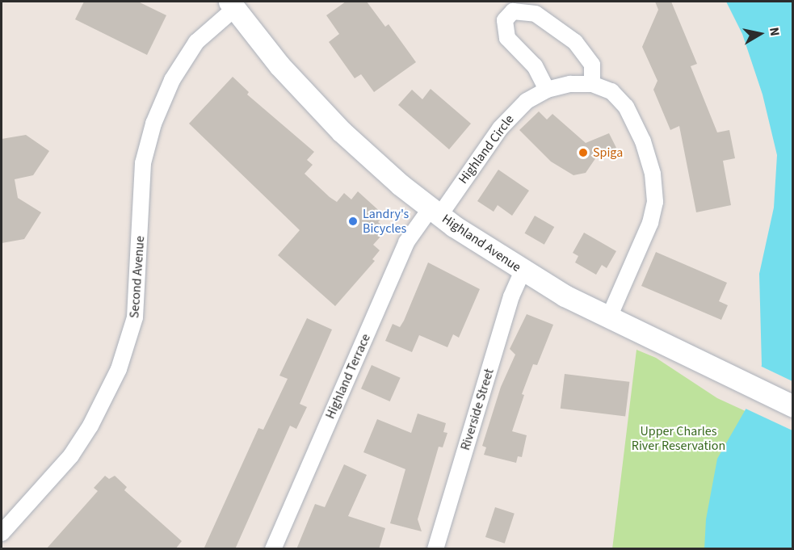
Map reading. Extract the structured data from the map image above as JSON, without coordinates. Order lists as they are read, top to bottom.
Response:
{
  "streets": {
    "main road": ["Highland Avenue"],
    "street": [
      "Highland Circle",
      "Second Avenue",
      "Highland Terrace",
      "Riverside Street"
    ]
  },
  "crossings": [
    ["Highland Circle", "Highland Avenue"],
    ["Highland Circle", "Highland Terrace"],
    ["Highland Avenue", "Second Avenue"],
    ["Highland Avenue", "Highland Terrace"],
    ["Highland Avenue", "Riverside Street"]
  ],
  "parks": ["Upper Charles River Reservation"],
  "places": ["Spiga", "Landry's Bicycles"],
  "north": "right"
}
